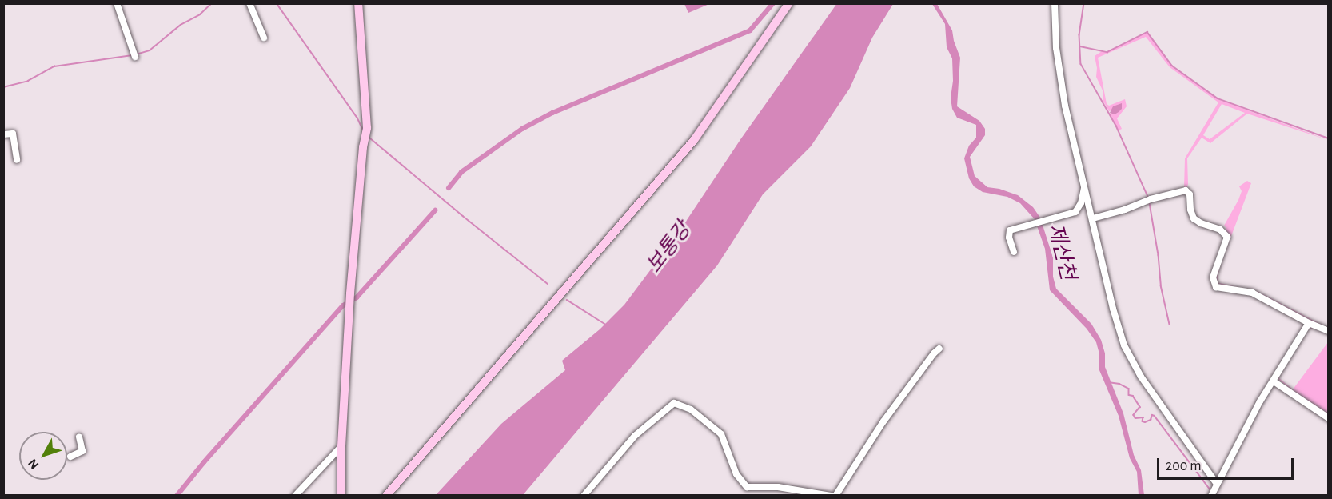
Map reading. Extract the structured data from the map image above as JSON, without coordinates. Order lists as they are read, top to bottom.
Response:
{
  "water": ["보통강", "제산천"],
  "scale_bar": "200 m",
  "north": "bottom left"
}
